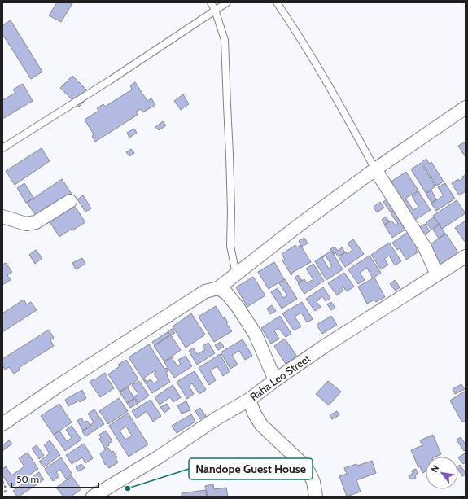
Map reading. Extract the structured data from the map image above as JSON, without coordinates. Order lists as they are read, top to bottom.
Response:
{
  "streets": {
    "street": ["Raha Leo Street"]
  },
  "places": ["Nandope Guest House"],
  "scale_bar": "50 m",
  "north": "top left"
}
